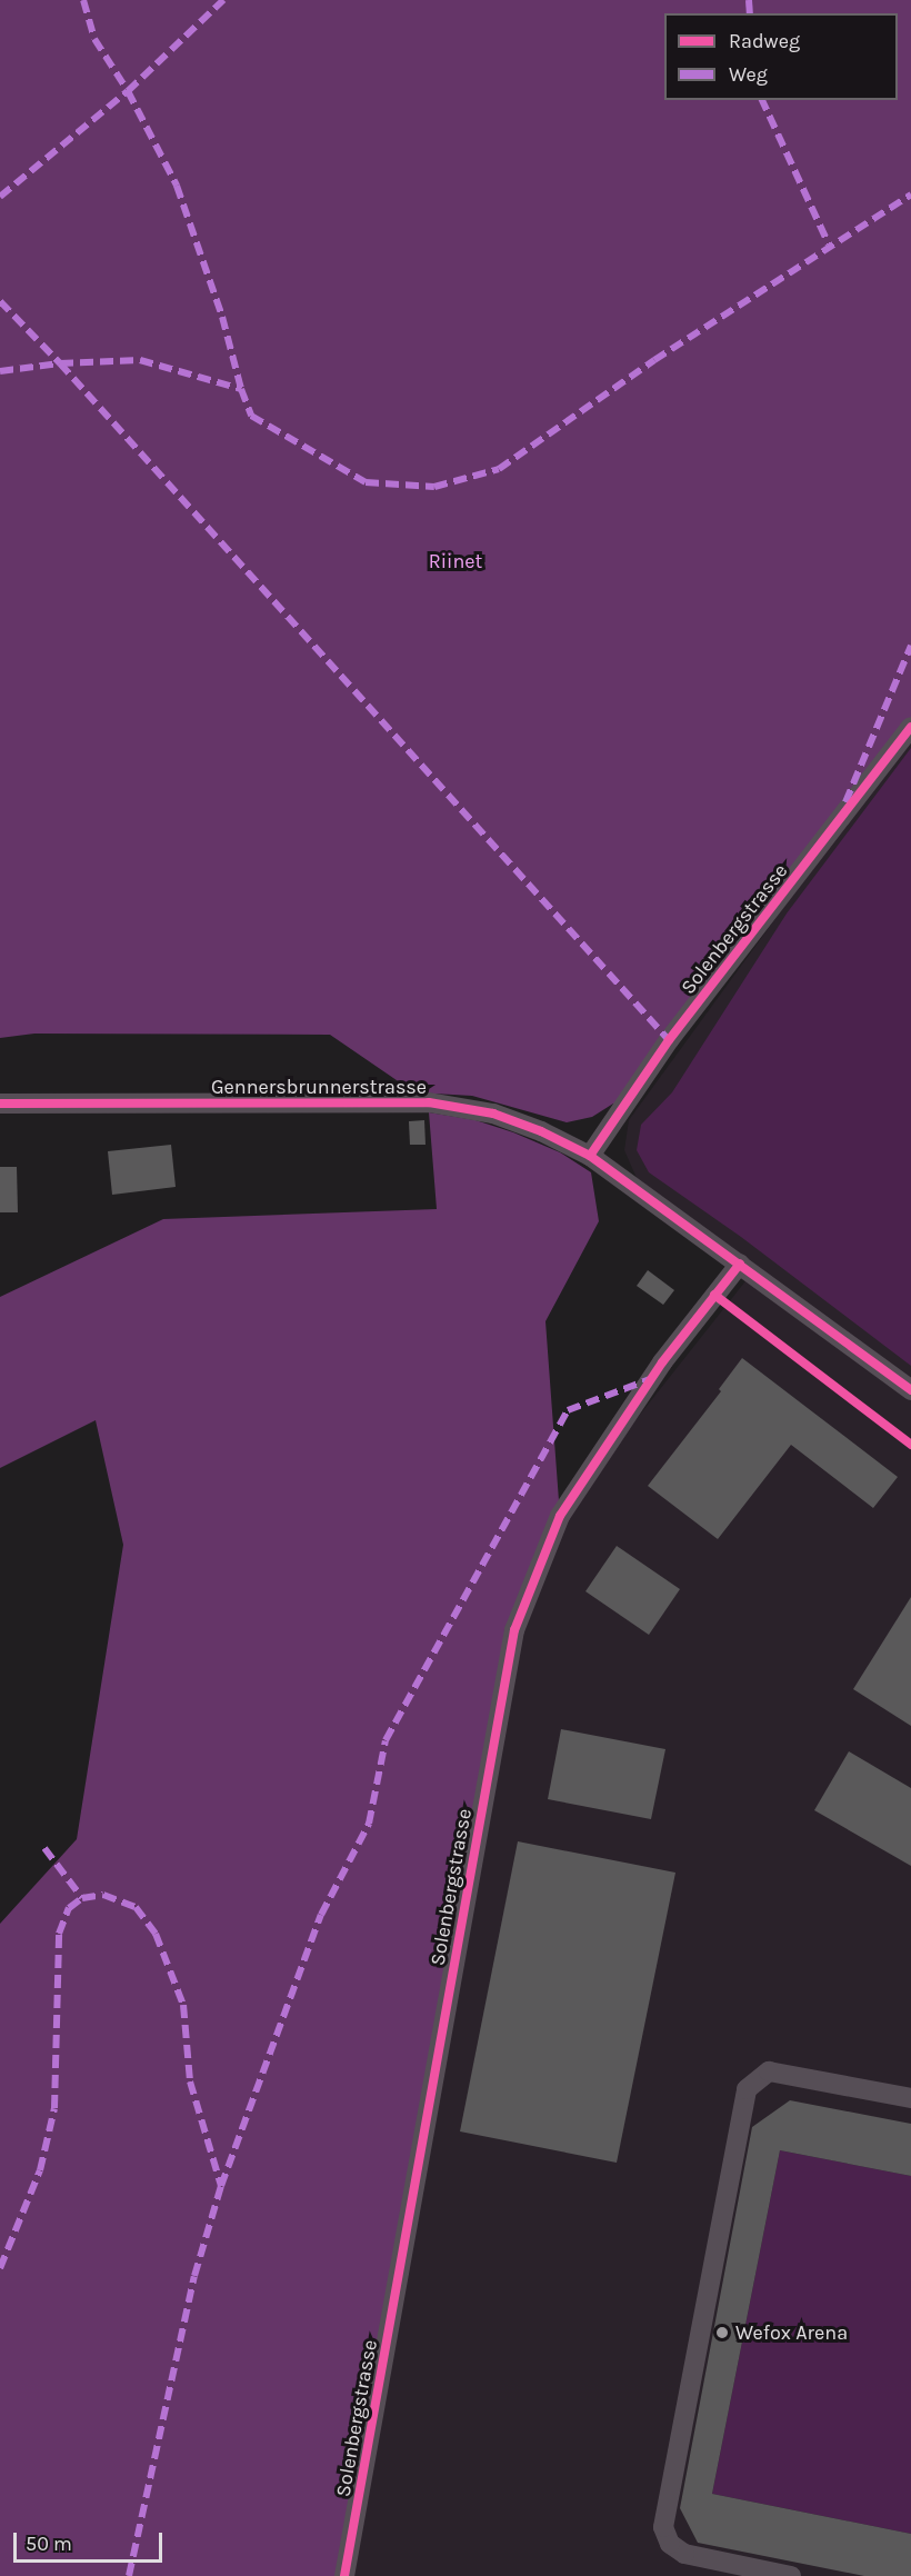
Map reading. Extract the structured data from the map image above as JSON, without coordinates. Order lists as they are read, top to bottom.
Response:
{
  "streets": {
    "street": ["Solenbergstrasse", "Gennersbrunnerstrasse"]
  },
  "crossings": [
    ["Solenbergstrasse", "Gennersbrunnerstrasse"]
  ],
  "parks": ["Riinet"],
  "places": ["Wefox Arena"],
  "legend": ["Radweg", "Weg"],
  "scale_bar": "50 m"
}
